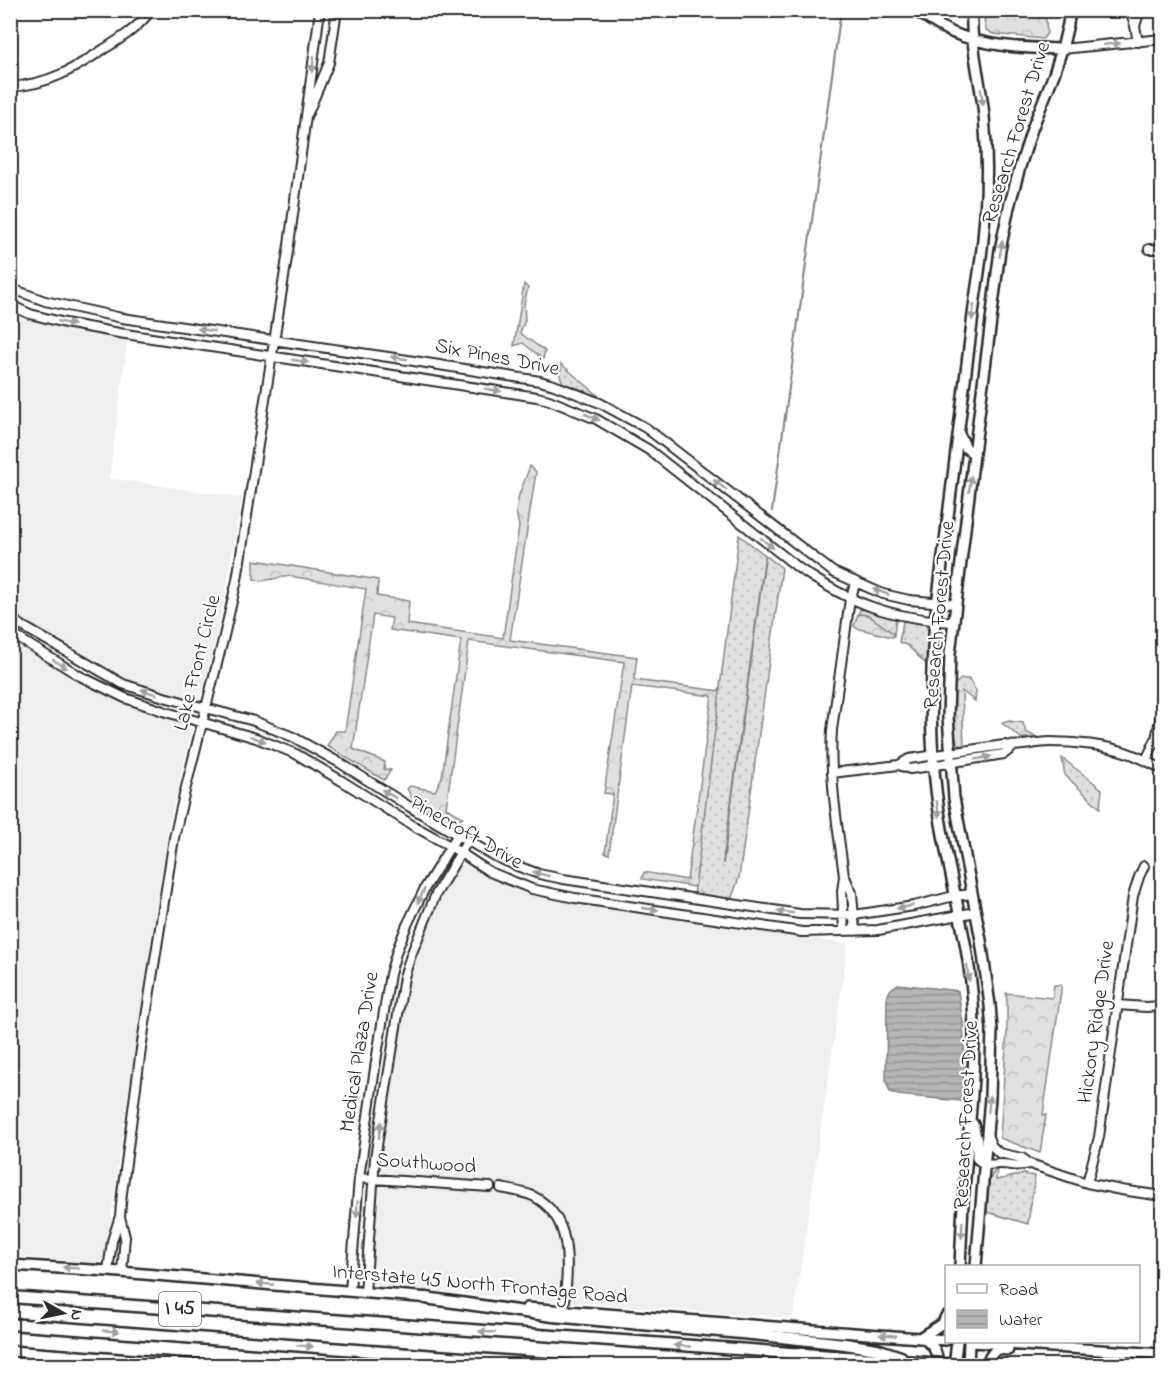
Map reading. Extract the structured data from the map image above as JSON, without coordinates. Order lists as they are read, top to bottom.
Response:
{
  "streets": {
    "highway": ["I 45"],
    "main road": ["Research Forest Drive", "Interstate 45 North Frontage Road"],
    "street": [
      "Six Pines Drive",
      "Lake Front Circle",
      "Pinecroft Drive",
      "Hickory Ridge Drive",
      "Medical Plaza Drive",
      "Southwood"
    ]
  },
  "crossings": [
    ["Research Forest Drive", "Six Pines Drive"],
    ["Research Forest Drive", "Pinecroft Drive"],
    ["Six Pines Drive", "Lake Front Circle"],
    ["Lake Front Circle", "Pinecroft Drive"],
    ["Lake Front Circle", "Interstate 45 North Frontage Road"],
    ["Pinecroft Drive", "Medical Plaza Drive"],
    ["Medical Plaza Drive", "Southwood"],
    ["Medical Plaza Drive", "Interstate 45 North Frontage Road"],
    ["Southwood", "Interstate 45 North Frontage Road"]
  ],
  "one_way": ["Interstate 45 North Frontage Road"],
  "legend": ["Road", "Water"],
  "north": "right"
}
